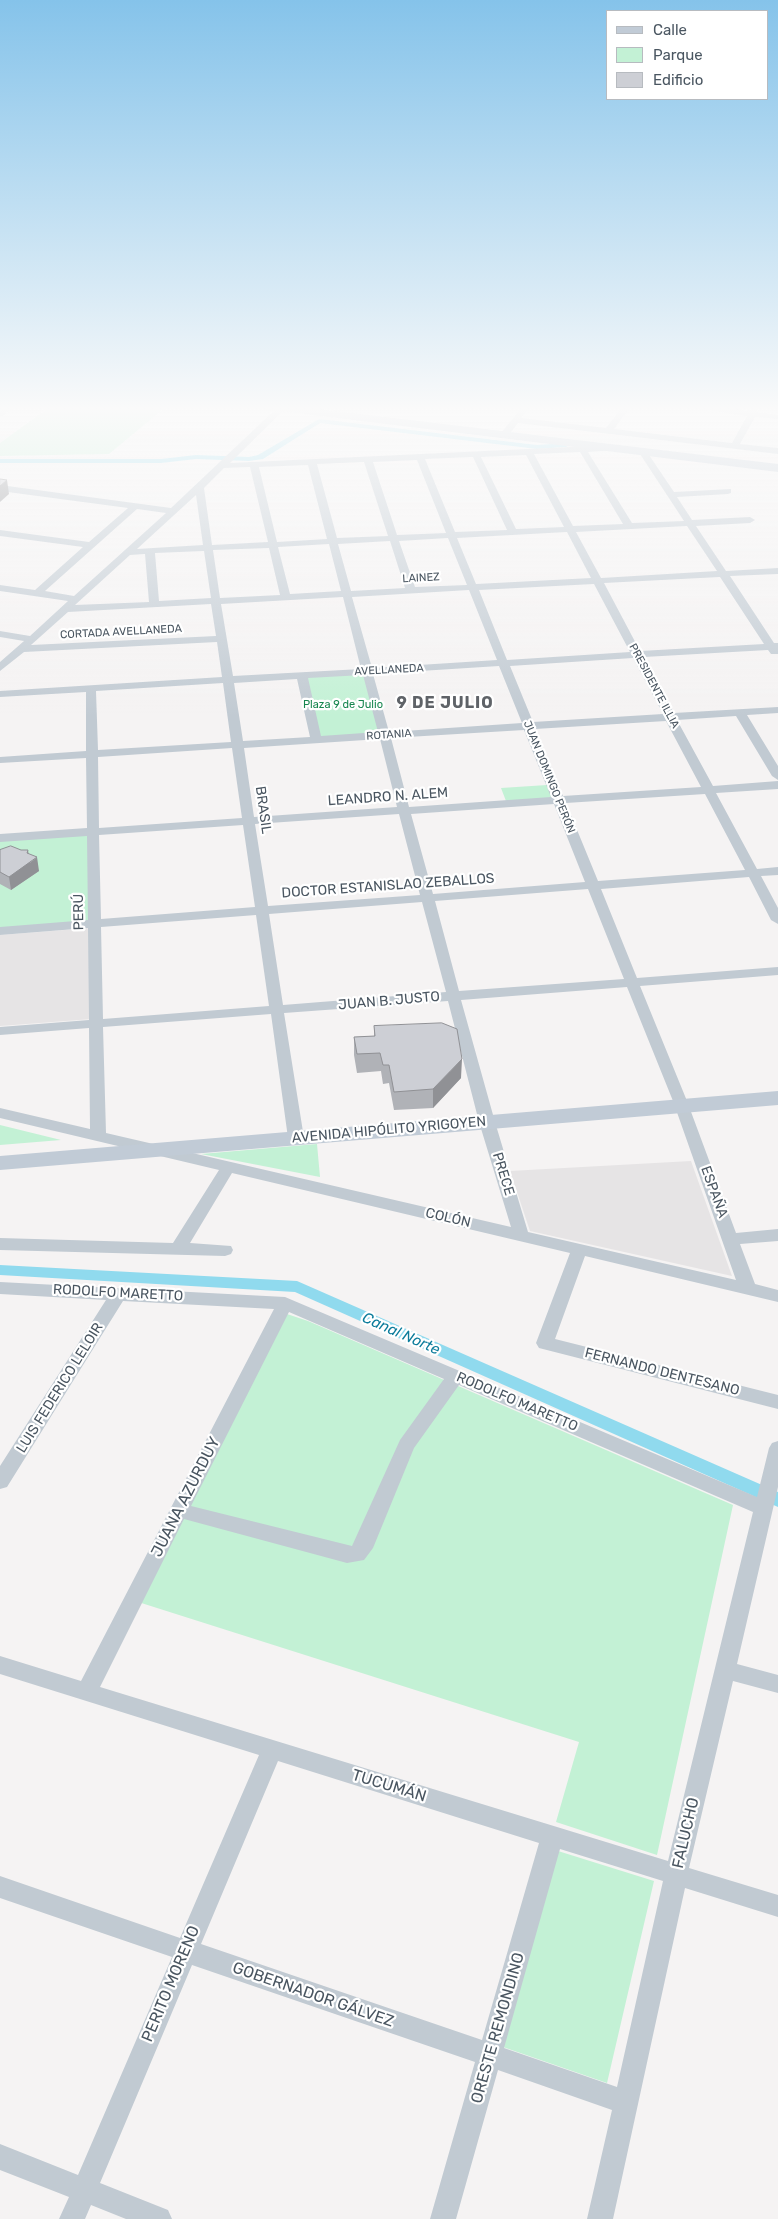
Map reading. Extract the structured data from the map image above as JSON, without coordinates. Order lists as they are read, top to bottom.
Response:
{
  "streets": {
    "street": [
      "LAINEZ",
      "CORTADA AVELLANEDA",
      "AVELLANEDA",
      "PRESIDENTE ILLIA",
      "ROTANIA",
      "JUAN DOMINGO PERÓN",
      "LEANDRO N. ALEM",
      "BRASIL",
      "DOCTOR ESTANISLAO ZEBALLOS",
      "PERÚ",
      "JUAN B. JUSTO",
      "AVENIDA HIPÓLITO YRIGOYEN",
      "PRECE",
      "ESPAÑA",
      "COLÓN",
      "RODOLFO MARETTO",
      "FERNANDO DENTESANO",
      "LUIS FEDERICO LELOIR",
      "JUANA AZURDUY",
      "TUCUMÁN",
      "FALUCHO",
      "PERITO MORENO",
      "GOBERNADOR GÁLVEZ",
      "ORESTE REMONDINO"
    ]
  },
  "crossings": [
    ["LAINEZ", "PRESIDENTE ILLIA"],
    ["LAINEZ", "JUAN DOMINGO PERÓN"],
    ["LAINEZ", "BRASIL"],
    ["LAINEZ", "PRECE"],
    ["CORTADA AVELLANEDA", "BRASIL"],
    ["AVELLANEDA", "PRESIDENTE ILLIA"],
    ["AVELLANEDA", "JUAN DOMINGO PERÓN"],
    ["AVELLANEDA", "BRASIL"],
    ["AVELLANEDA", "PERÚ"],
    ["AVELLANEDA", "PRECE"],
    ["PRESIDENTE ILLIA", "ROTANIA"],
    ["PRESIDENTE ILLIA", "LEANDRO N. ALEM"],
    ["PRESIDENTE ILLIA", "DOCTOR ESTANISLAO ZEBALLOS"],
    ["ROTANIA", "JUAN DOMINGO PERÓN"],
    ["ROTANIA", "BRASIL"],
    ["ROTANIA", "PERÚ"],
    ["ROTANIA", "PRECE"],
    ["JUAN DOMINGO PERÓN", "LEANDRO N. ALEM"],
    ["JUAN DOMINGO PERÓN", "DOCTOR ESTANISLAO ZEBALLOS"],
    ["JUAN DOMINGO PERÓN", "JUAN B. JUSTO"],
    ["JUAN DOMINGO PERÓN", "AVENIDA HIPÓLITO YRIGOYEN"],
    ["JUAN DOMINGO PERÓN", "ESPAÑA"],
    ["LEANDRO N. ALEM", "BRASIL"],
    ["LEANDRO N. ALEM", "PERÚ"],
    ["LEANDRO N. ALEM", "PRECE"],
    ["BRASIL", "DOCTOR ESTANISLAO ZEBALLOS"],
    ["BRASIL", "JUAN B. JUSTO"],
    ["BRASIL", "AVENIDA HIPÓLITO YRIGOYEN"],
    ["DOCTOR ESTANISLAO ZEBALLOS", "PERÚ"],
    ["DOCTOR ESTANISLAO ZEBALLOS", "PRECE"],
    ["PERÚ", "JUAN B. JUSTO"],
    ["PERÚ", "AVENIDA HIPÓLITO YRIGOYEN"],
    ["PERÚ", "COLÓN"],
    ["JUAN B. JUSTO", "PRECE"],
    ["AVENIDA HIPÓLITO YRIGOYEN", "PRECE"],
    ["AVENIDA HIPÓLITO YRIGOYEN", "ESPAÑA"],
    ["AVENIDA HIPÓLITO YRIGOYEN", "COLÓN"],
    ["PRECE", "COLÓN"],
    ["ESPAÑA", "COLÓN"],
    ["COLÓN", "FERNANDO DENTESANO"],
    ["RODOLFO MARETTO", "LUIS FEDERICO LELOIR"],
    ["RODOLFO MARETTO", "JUANA AZURDUY"],
    ["RODOLFO MARETTO", "FALUCHO"],
    ["JUANA AZURDUY", "TUCUMÁN"],
    ["TUCUMÁN", "FALUCHO"],
    ["TUCUMÁN", "PERITO MORENO"],
    ["TUCUMÁN", "ORESTE REMONDINO"],
    ["FALUCHO", "GOBERNADOR GÁLVEZ"],
    ["PERITO MORENO", "GOBERNADOR GÁLVEZ"],
    ["GOBERNADOR GÁLVEZ", "ORESTE REMONDINO"]
  ],
  "districts": ["9 DE JULIO"],
  "water": ["Canal Norte"],
  "parks": ["Plaza 9 de Julio"],
  "legend": ["Calle", "Parque", "Edificio"]
}
